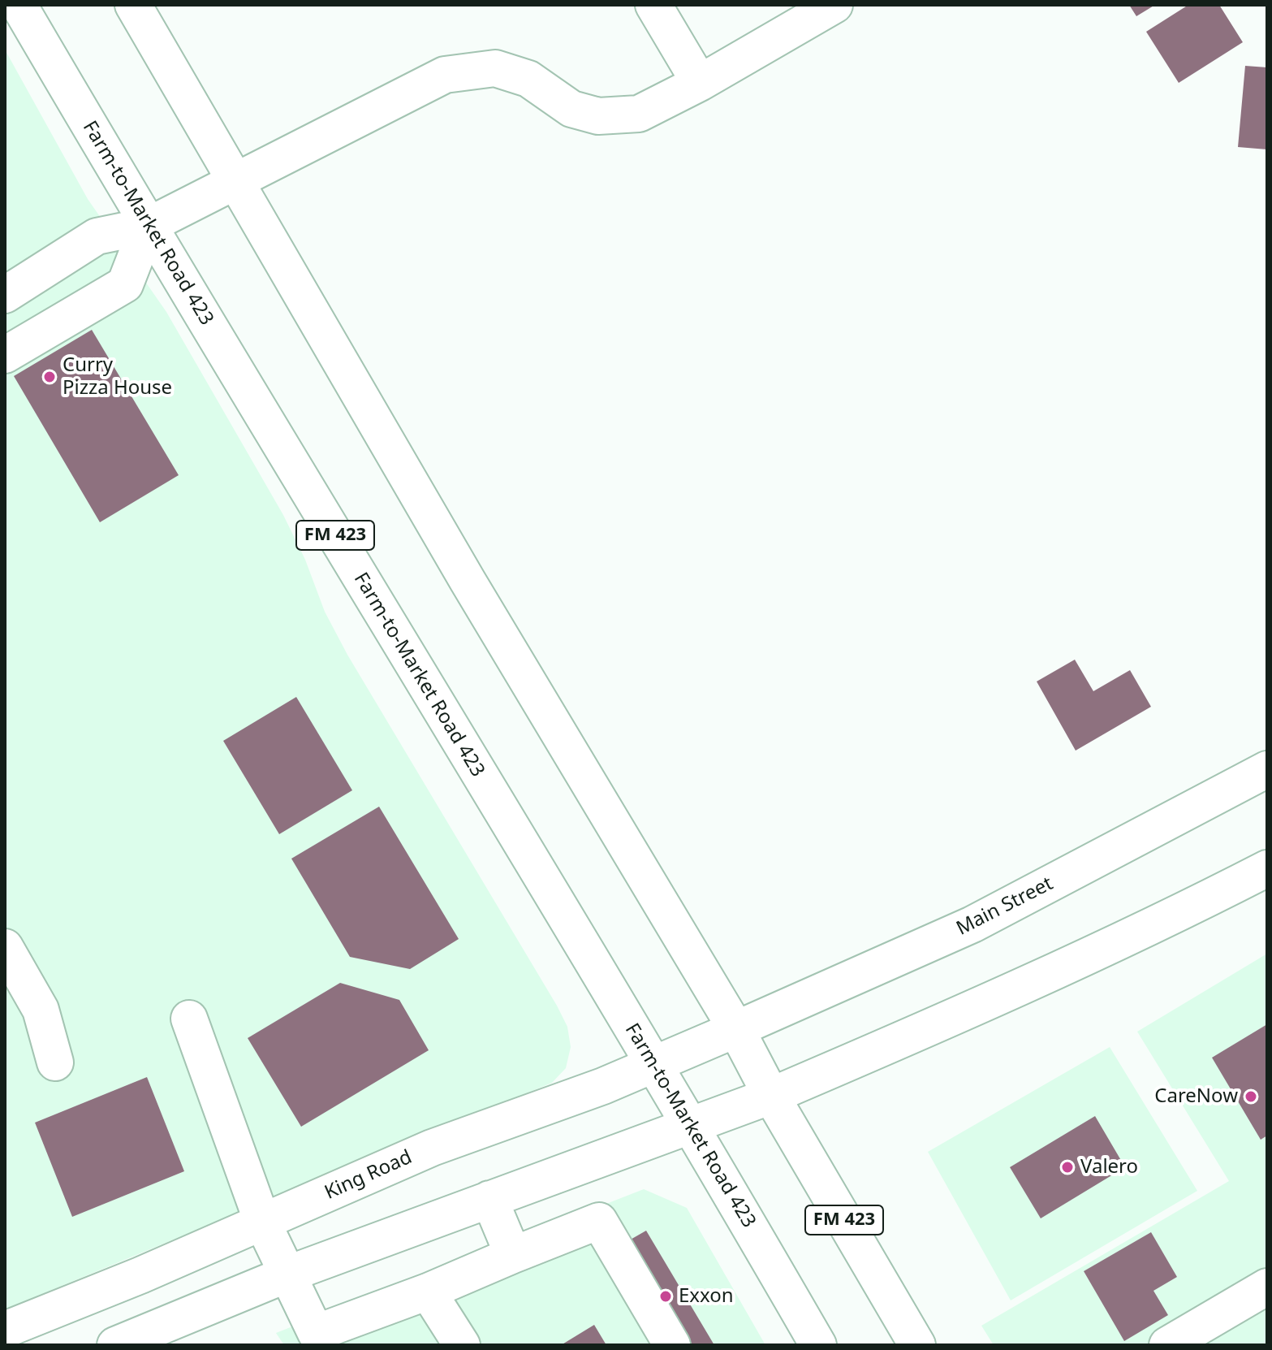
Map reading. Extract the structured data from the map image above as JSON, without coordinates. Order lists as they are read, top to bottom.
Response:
{
  "streets": {
    "main road": [
      "Farm-to-Market Road 423",
      "FM 423",
      "Main Street",
      "King Road"
    ]
  },
  "crossings": [
    ["Farm-to-Market Road 423", "King Road"],
    ["FM 423", "Main Street"],
    ["FM 423", "King Road"],
    ["Main Street", "King Road"]
  ],
  "places": [
    "Curry Pizza House",
    "CareNow",
    "Valero",
    "Exxon"
  ]
}
